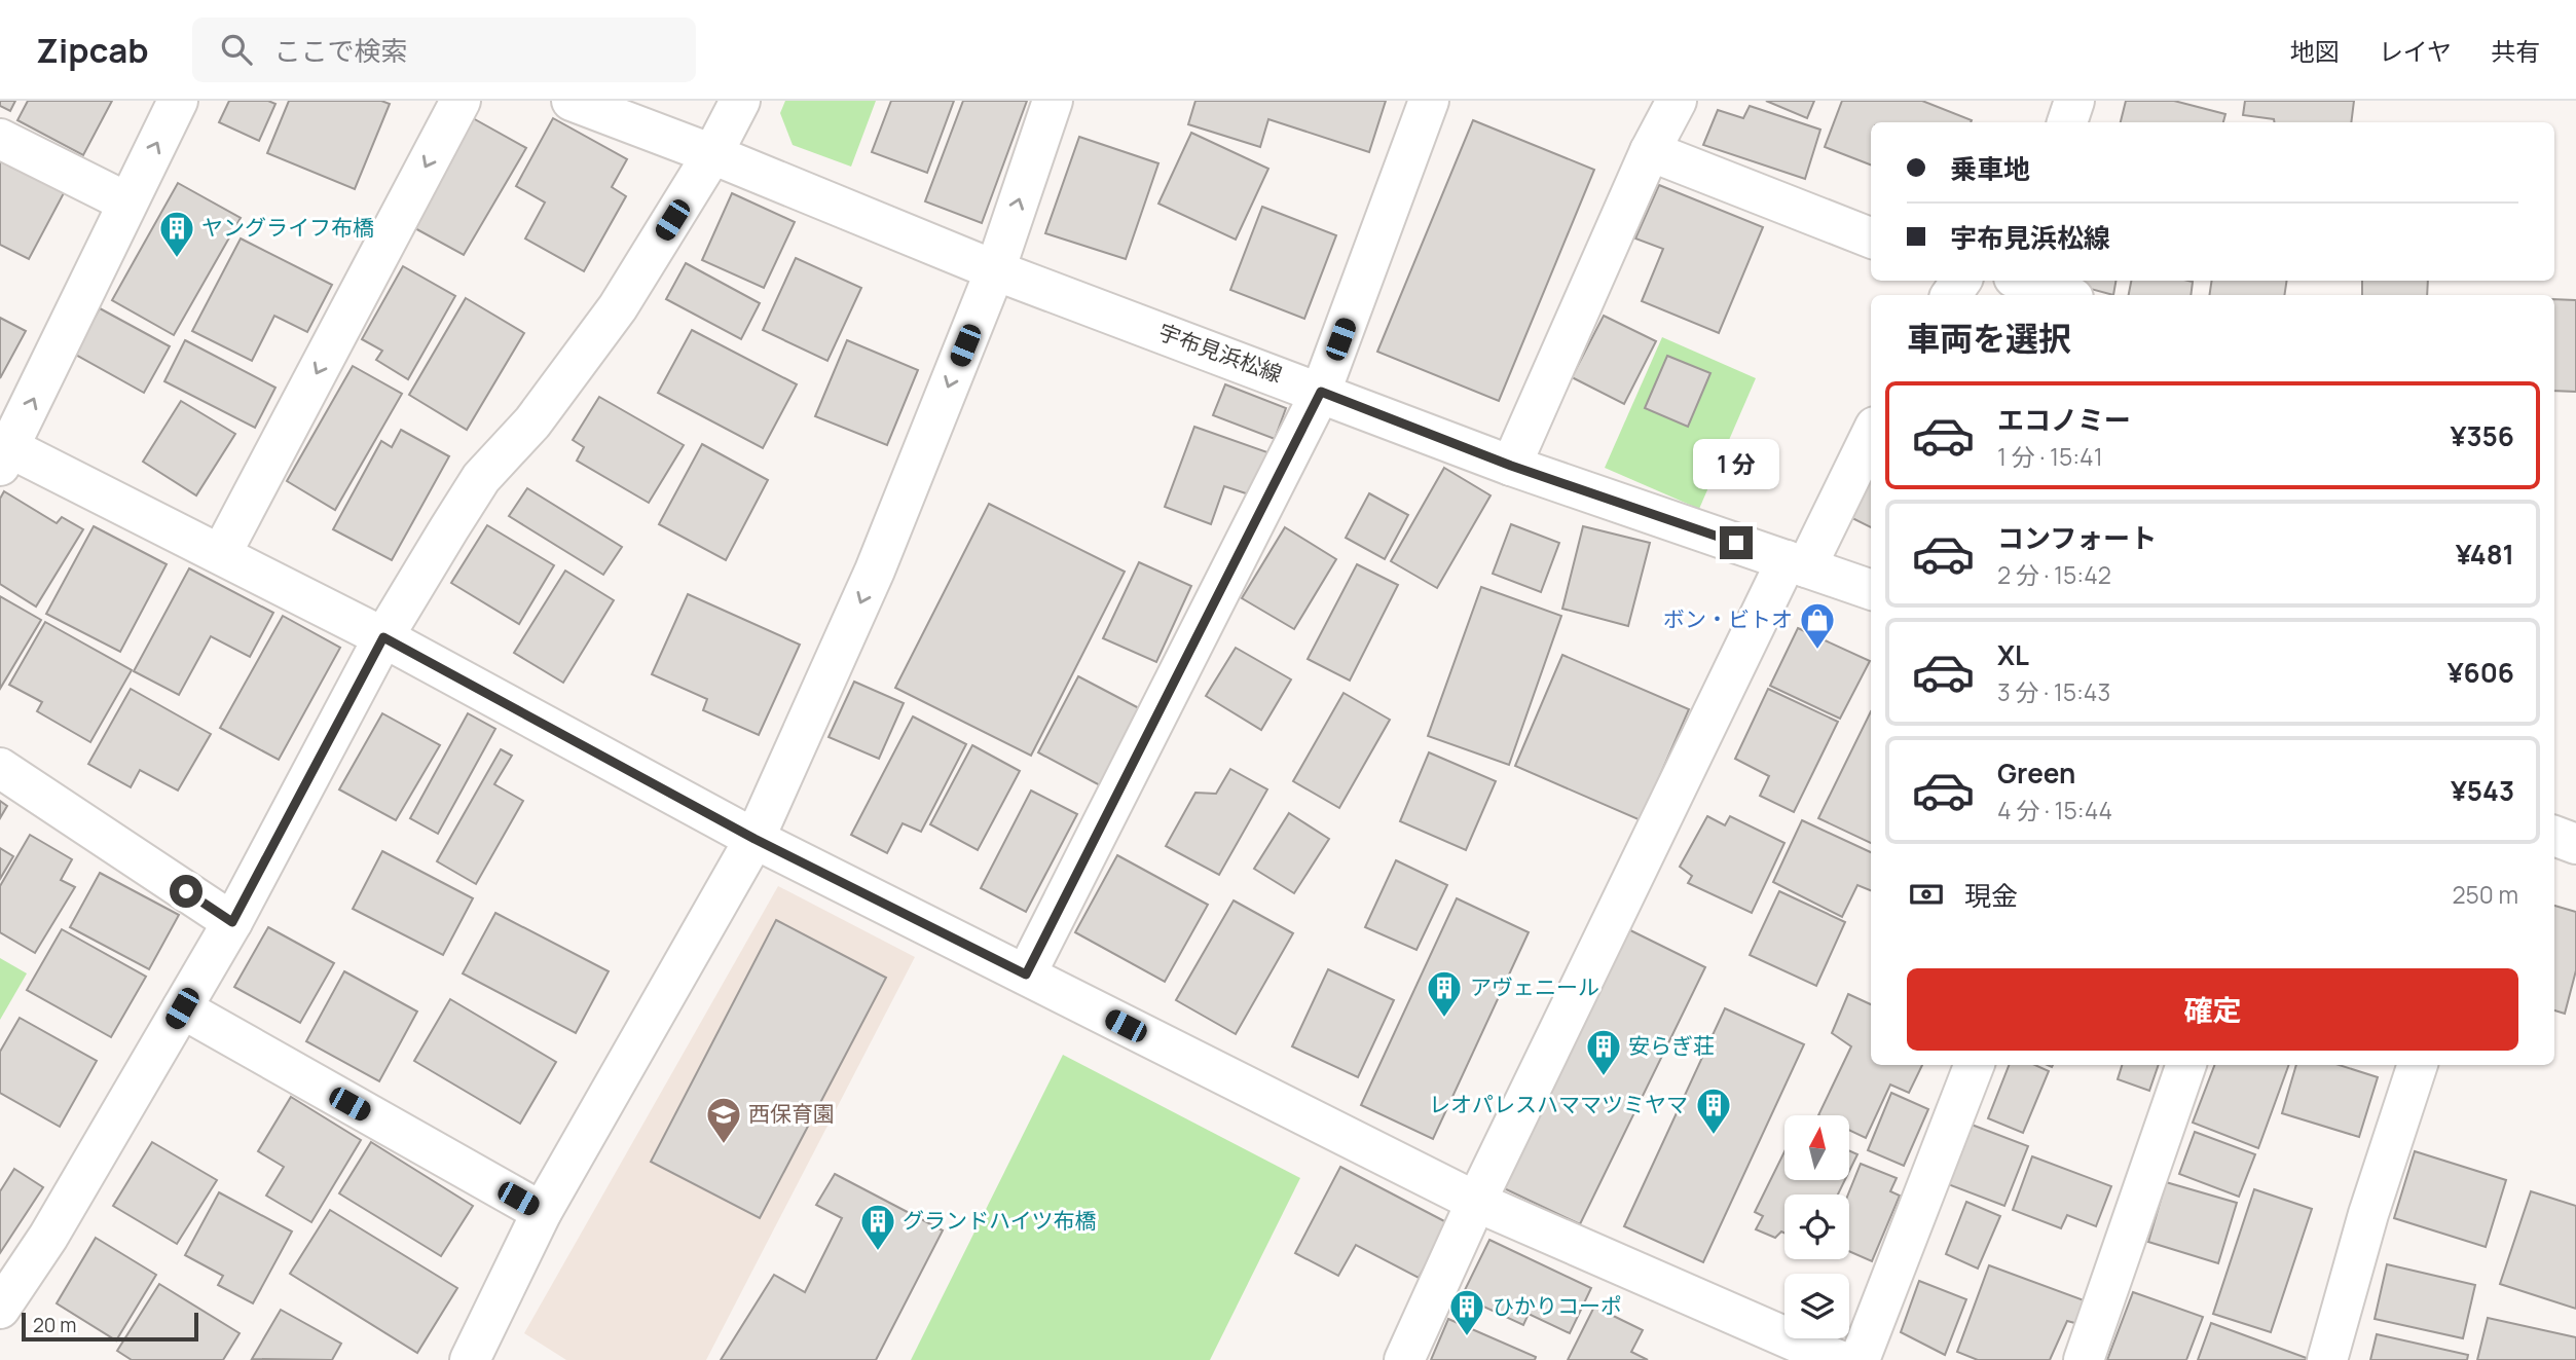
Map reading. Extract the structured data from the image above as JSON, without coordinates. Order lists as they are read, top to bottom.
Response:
{
  "streets": {
    "street": ["宇布見浜松線"]
  },
  "places": {
    "building": [
      "ヤングライフ布橋",
      "アヴェニール",
      "安らぎ荘",
      "レオパレスハママツミヤマ",
      "グランドハイツ布橋",
      "ひかりコーポ"
    ],
    "shop": ["ボン・ビトオ"],
    "school or university": ["西保育園"]
  },
  "scale_bar": "20 m",
  "north": "top",
  "page": {
    "header": "Zipcab",
    "search": "ここで検索",
    "nav": ["地図", "レイヤ", "共有"],
    "banner": ["乗車地", "宇布見浜松線"],
    "heading": "車両を選択",
    "list": [
      {
        "name": "エコノミー",
        "note": "1 分 · 15:41",
        "value": "¥356"
      },
      {
        "name": "コンフォート",
        "note": "2 分 · 15:42",
        "value": "¥481"
      },
      {
        "name": "XL",
        "note": "3 分 · 15:43",
        "value": "¥606"
      },
      {
        "name": "Green",
        "note": "4 分 · 15:44",
        "value": "¥543"
      }
    ],
    "bubble": "1 分",
    "pay": ["現金", "250 m"],
    "buttons": "確定",
    "scale": "20 m"
  }
}
